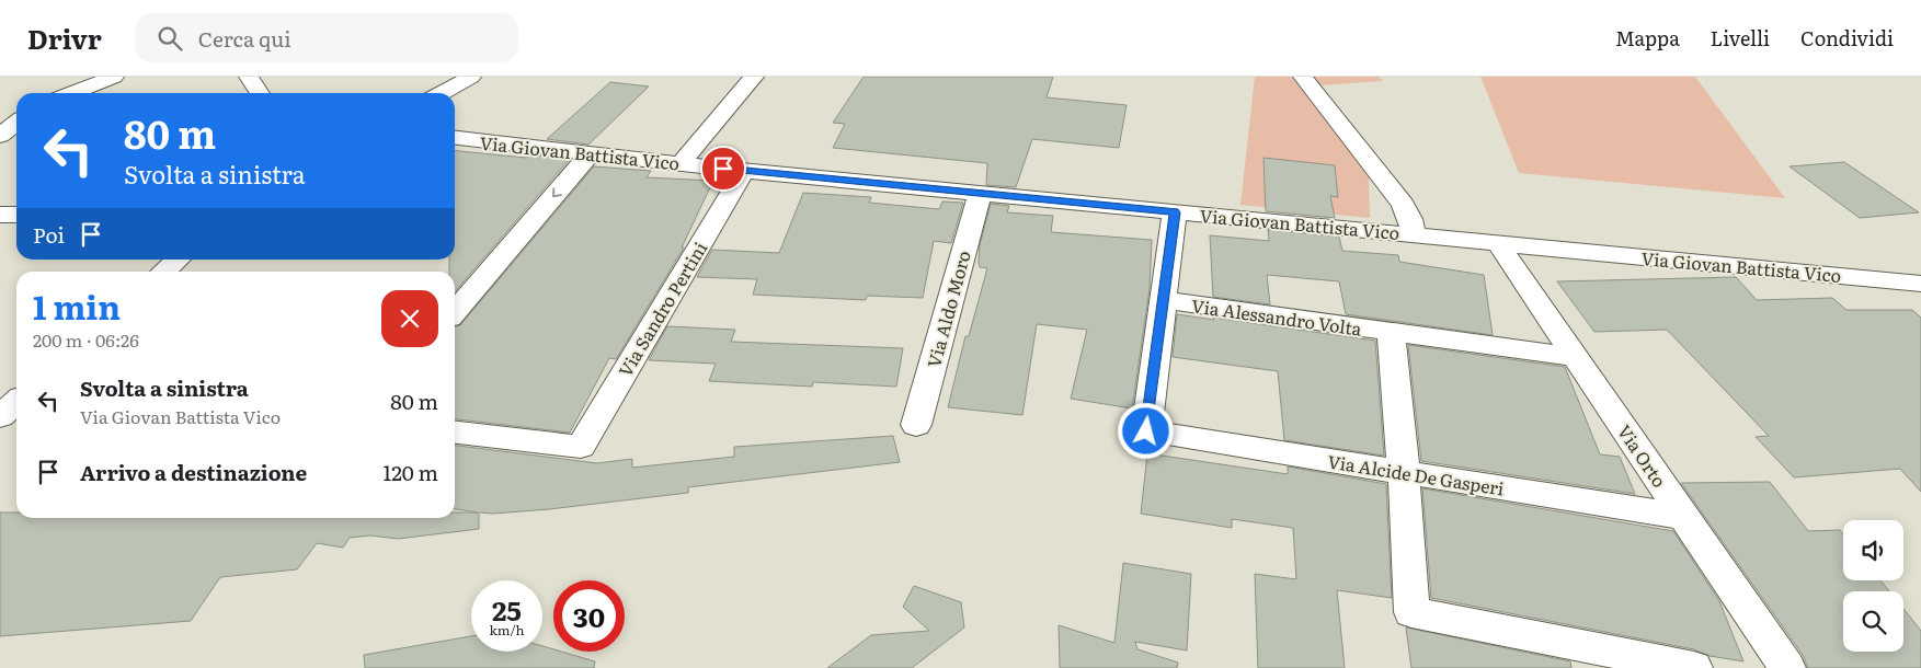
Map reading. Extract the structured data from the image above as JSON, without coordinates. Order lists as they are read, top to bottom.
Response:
{
  "streets": {
    "street": [
      "Via Giovan Battista Vico",
      "Via Sandro Pertini",
      "Via Aldo Moro",
      "Via Alessandro Volta",
      "Via Orto",
      "Via Alcide De Gasperi"
    ]
  },
  "crossings": [
    ["Via Giovan Battista Vico", "Via Sandro Pertini"],
    ["Via Giovan Battista Vico", "Via Aldo Moro"],
    ["Via Giovan Battista Vico", "Via Orto"],
    ["Via Alessandro Volta", "Via Orto"],
    ["Via Alessandro Volta", "Via Alcide De Gasperi"],
    ["Via Orto", "Via Alcide De Gasperi"]
  ],
  "page": {
    "header": "Drivr",
    "search": "Cerca qui",
    "nav": ["Mappa", "Livelli", "Condividi"],
    "turn": ["80 m", "Svolta a sinistra"],
    "then": "Poi",
    "heading": ["1 min", "200 m · 06:26"],
    "list": [
      {
        "name": "Svolta a sinistra",
        "note": "Via Giovan Battista Vico",
        "value": "80 m"
      },
      {
        "name": "Arrivo a destinazione",
        "value": "120 m"
      }
    ],
    "speed": "25 km/h",
    "limit": "30"
  }
}
